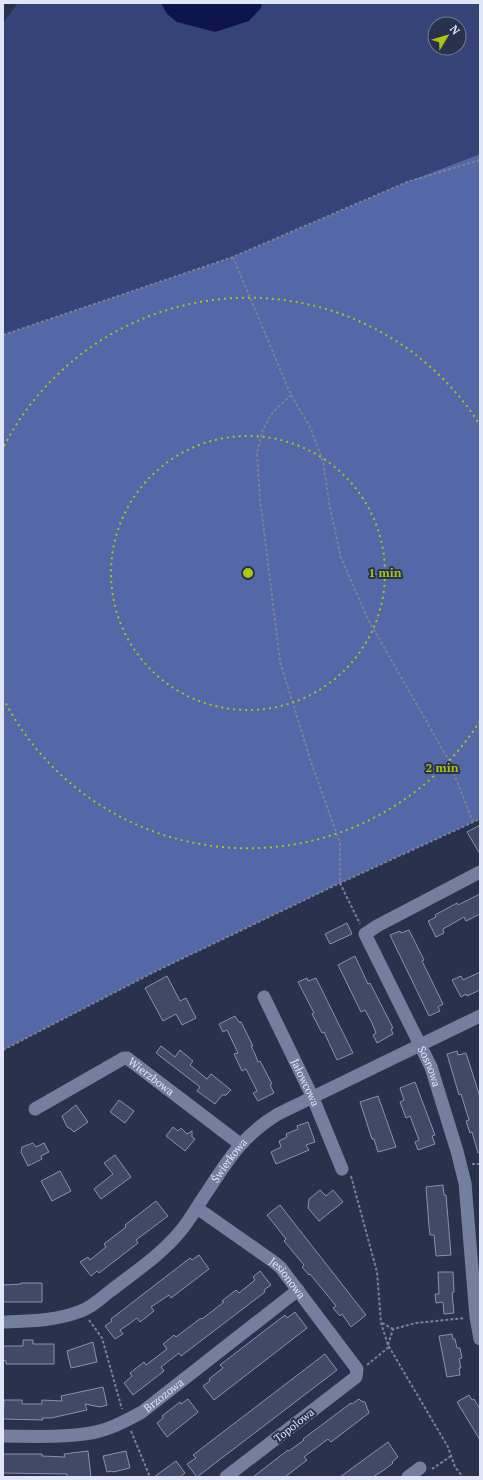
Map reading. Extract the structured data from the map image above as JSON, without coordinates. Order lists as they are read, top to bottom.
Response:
{
  "streets": {
    "street": [
      "Sosnowa",
      "Wierzbowa",
      "Jałowcowa",
      "Świerkowa",
      "Jesionowa",
      "Brzozowa",
      "Topolowa"
    ]
  },
  "crossings": [
    ["Sosnowa", "Świerkowa"],
    ["Wierzbowa", "Świerkowa"],
    ["Jałowcowa", "Świerkowa"],
    ["Świerkowa", "Jesionowa"],
    ["Jesionowa", "Brzozowa"],
    ["Jesionowa", "Topolowa"]
  ],
  "north": "top right",
  "rings": ["1 min", "2 min"]
}
